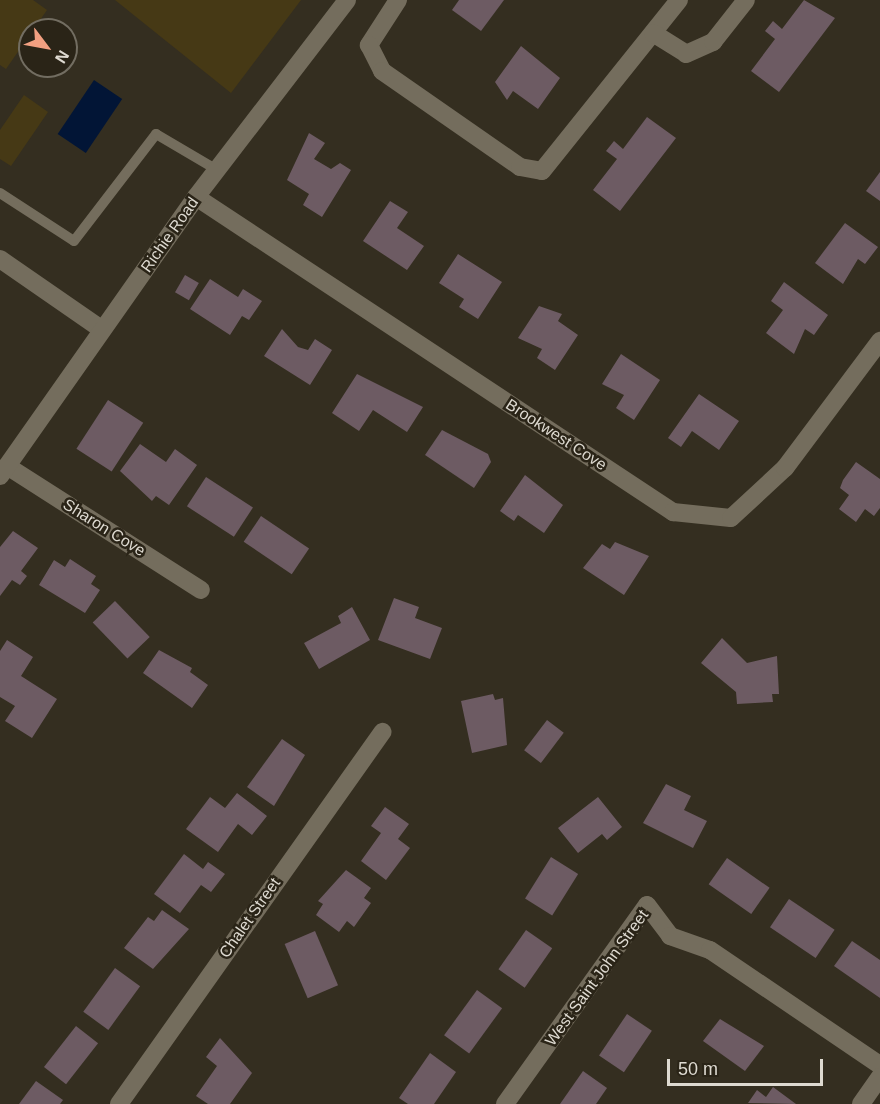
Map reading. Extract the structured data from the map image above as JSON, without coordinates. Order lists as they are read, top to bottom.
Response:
{
  "streets": {
    "street": [
      "Richie Road",
      "Brookwest Cove",
      "Sharon Cove",
      "Chalet Street",
      "West Saint John Street"
    ]
  },
  "crossings": [
    ["Richie Road", "Brookwest Cove"],
    ["Richie Road", "Sharon Cove"]
  ],
  "scale_bar": "50 m",
  "north": "bottom right"
}
